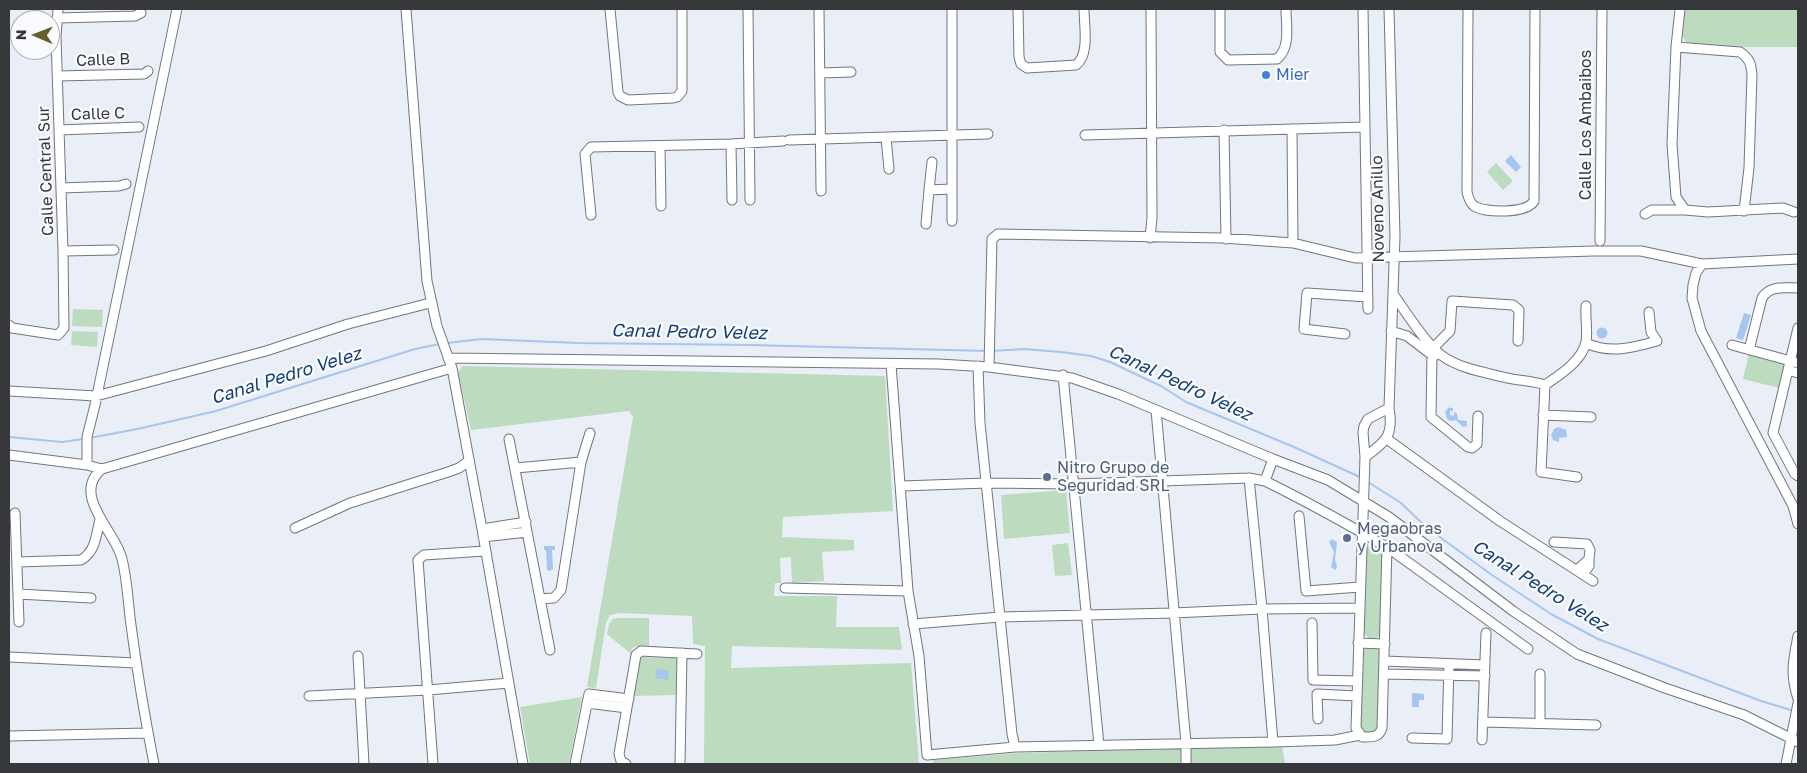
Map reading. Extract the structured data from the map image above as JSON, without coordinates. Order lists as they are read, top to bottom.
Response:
{
  "streets": {
    "street": [
      "Calle B",
      "Calle C",
      "Calle Los Ambaibos",
      "Calle Central Sur",
      "Noveno Anillo"
    ]
  },
  "crossings": [
    ["Calle B", "Calle Central Sur"],
    ["Calle C", "Calle Central Sur"]
  ],
  "water": ["Canal Pedro Velez"],
  "places": ["Mier", "Nitro Grupo de Seguridad SRL", "Megaobras y Urbanova"],
  "north": "left"
}
